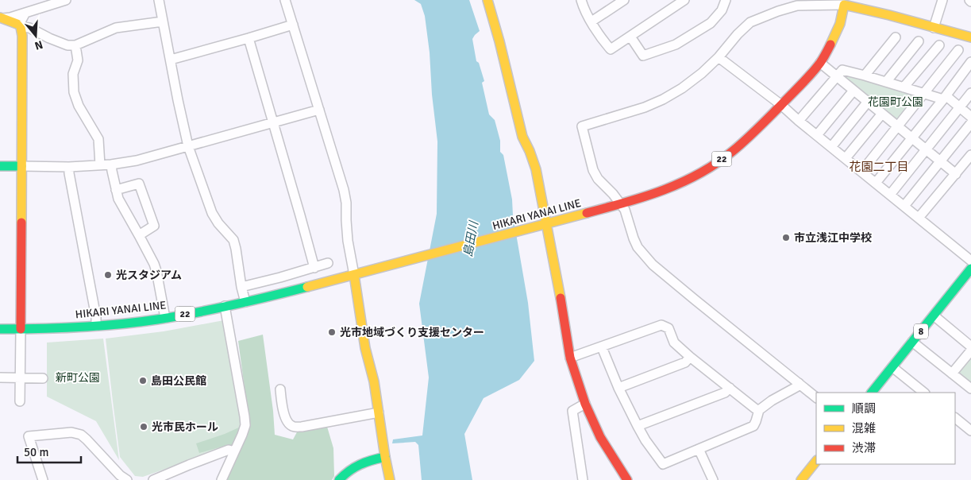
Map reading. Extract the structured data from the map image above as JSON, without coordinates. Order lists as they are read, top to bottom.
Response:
{
  "streets": {
    "main road": ["22", "HIKARI YANAI LINE", "8"]
  },
  "districts": ["花園二丁目"],
  "water": ["島田川"],
  "parks": ["花園町公園", "新町公園"],
  "places": [
    "市立浅江中学校",
    "光スタジアム",
    "光市地域づくり支援センター",
    "島田公民館",
    "光市民ホール"
  ],
  "legend": ["順調", "混雑", "渋滞"],
  "scale_bar": "50 m",
  "north": "bottom"
}
